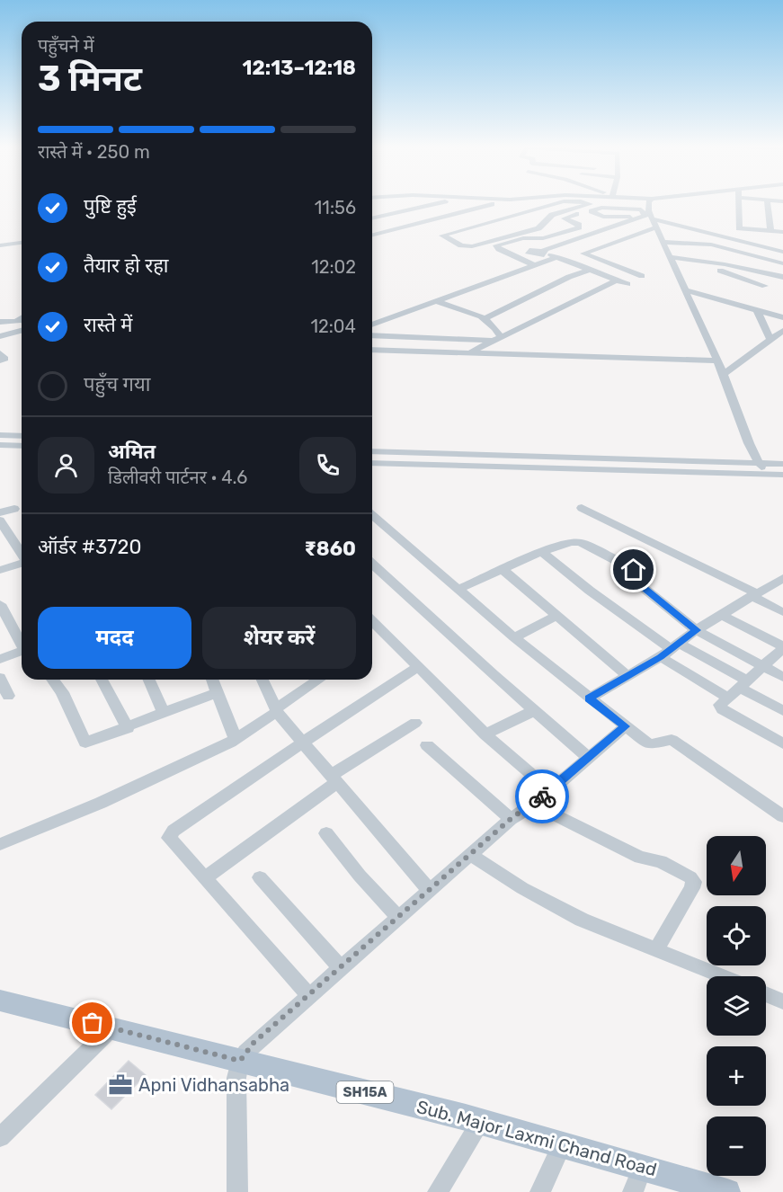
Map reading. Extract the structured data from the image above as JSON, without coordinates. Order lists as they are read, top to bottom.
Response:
{
  "streets": {
    "main road": ["SH15A", "Sub. Major Laxmi Chand Road"]
  },
  "places": {
    "office": ["Apni Vidhansabha"]
  },
  "north": "bottom",
  "page": {
    "heading": ["3 मिनट", "पहुँचने में", "12:13–12:18"],
    "panel": [
      "अमित",
      "डिलीवरी पार्टनर · 4.6",
      "ऑर्डर #3720",
      "₹860"
    ],
    "bar": "रास्ते में · 250 m",
    "list": [
      ["पुष्टि हुई", "11:56"],
      ["तैयार हो रहा", "12:02"],
      ["रास्ते में", "12:04"],
      "पहुँच गया"
    ],
    "buttons": ["मदद", "शेयर करें"],
    "map_buttons": ["+", "−"]
  }
}
